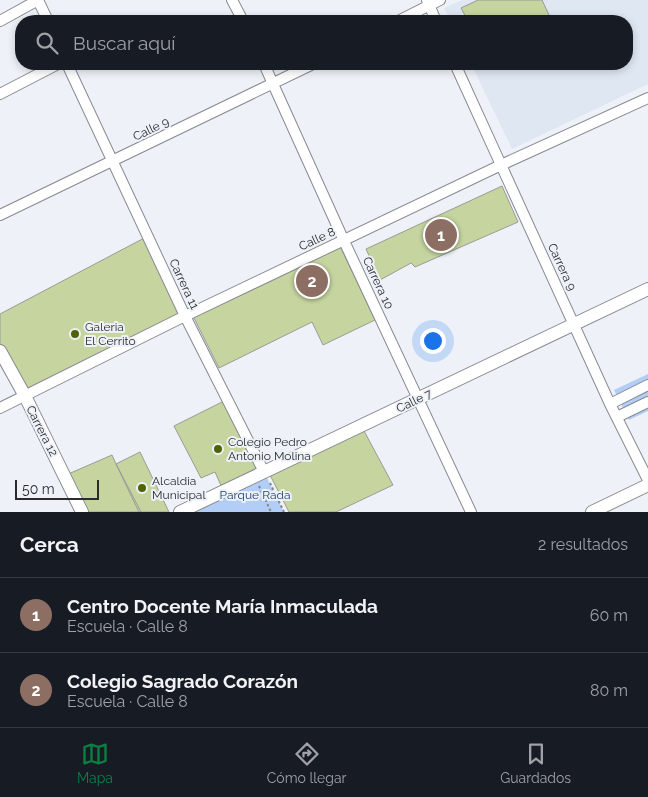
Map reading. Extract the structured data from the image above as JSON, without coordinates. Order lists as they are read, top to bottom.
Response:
{
  "streets": {
    "street": [
      "Calle 9",
      "Calle 8",
      "Carrera 9",
      "Carrera 10",
      "Carrera 11",
      "Calle 7",
      "Carrera 12"
    ]
  },
  "crossings": [
    ["Calle 9", "Carrera 10"],
    ["Calle 9", "Carrera 11"],
    ["Calle 8", "Carrera 9"],
    ["Calle 8", "Carrera 10"],
    ["Calle 8", "Carrera 11"],
    ["Calle 8", "Carrera 12"],
    ["Carrera 9", "Calle 7"],
    ["Carrera 10", "Calle 7"],
    ["Carrera 11", "Calle 7"]
  ],
  "parks": ["Parque Rada"],
  "places": ["Galeria El Cerrito", "Colegio Pedro Antonio Molina", "Alcaldia Municipal"],
  "scale_bar": "50 m",
  "page": {
    "search": "Buscar aquí",
    "pins": ["1", "2"],
    "scale": "50 m",
    "heading": ["Cerca", "2 resultados"],
    "list": [
      {
        "mark": "1",
        "name": "Centro Docente María Inmaculada",
        "note": "Escuela · Calle 8",
        "value": "60 m"
      },
      {
        "mark": "2",
        "name": "Colegio Sagrado Corazón",
        "note": "Escuela · Calle 8",
        "value": "80 m"
      }
    ],
    "nav": ["Mapa", "Cómo llegar", "Guardados"]
  }
}
